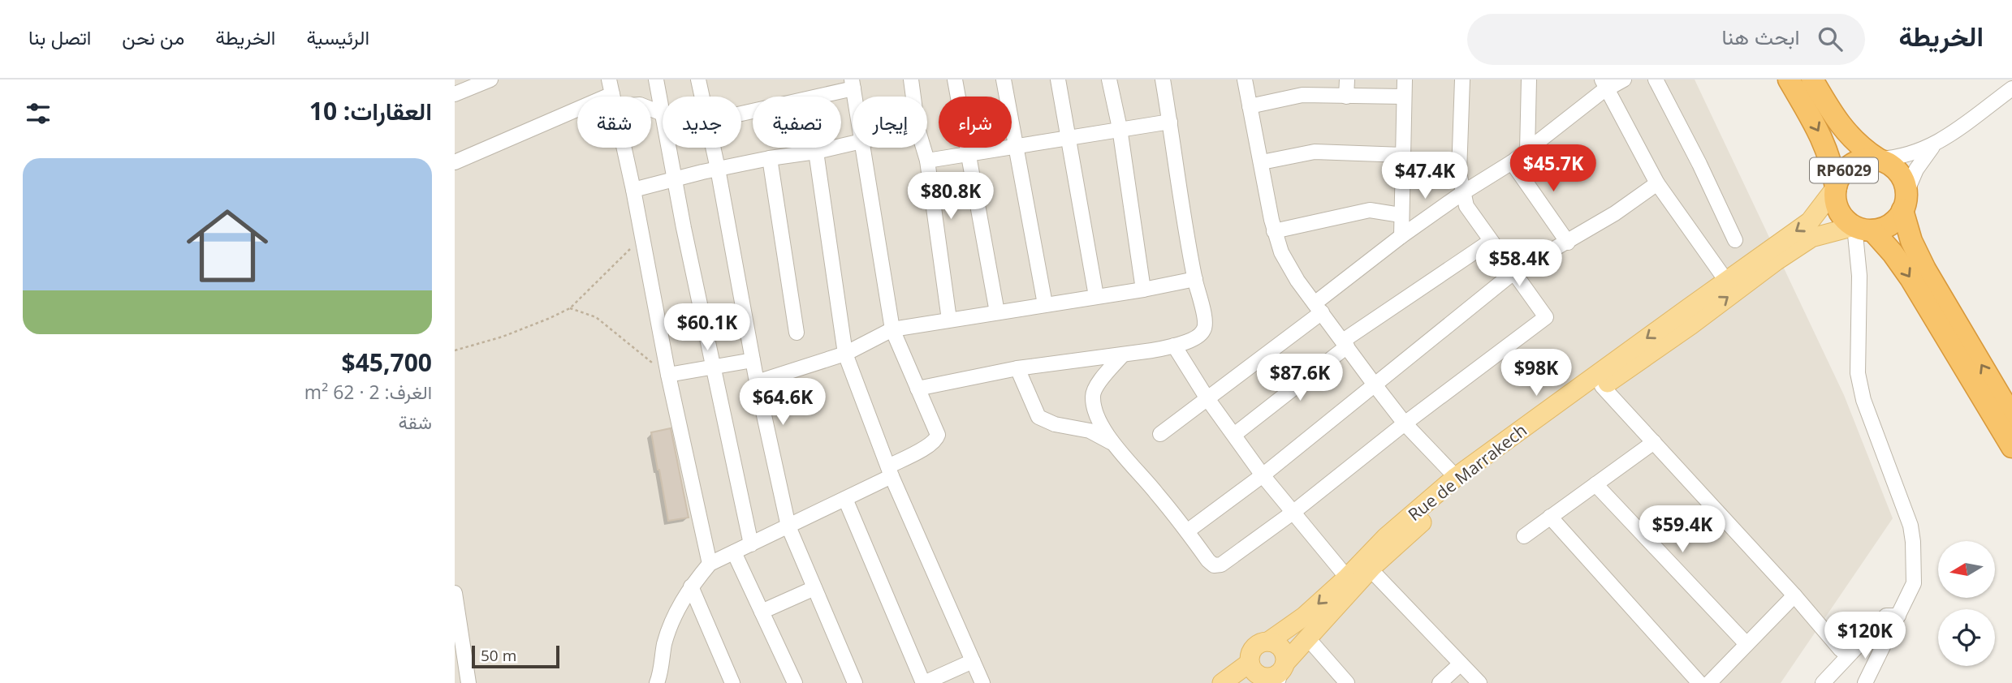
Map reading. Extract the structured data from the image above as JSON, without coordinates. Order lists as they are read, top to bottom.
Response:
{
  "streets": {
    "highway": ["RP6029"],
    "main road": ["Rue de Marrakech"]
  },
  "crossings": [
    ["RP6029", "Rue de Marrakech"]
  ],
  "scale_bar": "50 m",
  "north": "left",
  "page": {
    "header": "الخريطة",
    "search": "ابحث هنا",
    "nav": [
      "الرئيسية",
      "الخريطة",
      "من نحن",
      "اتصل بنا"
    ],
    "heading": "العقارات: 10",
    "chip": [
      "شراء",
      "إيجار",
      "تصفية",
      "جديد",
      "شقة"
    ],
    "price": [
      "$45.7K",
      "$47.4K",
      "$80.8K",
      "$58.4K",
      "$60.1K",
      "$98K",
      "$87.6K",
      "$64.6K",
      "$59.4K",
      "$120K"
    ],
    "list": [
      {
        "name": "$45,700",
        "note": "الغرف: 2 · 62 m² · شقة"
      }
    ],
    "scale": "50 m"
  }
}
